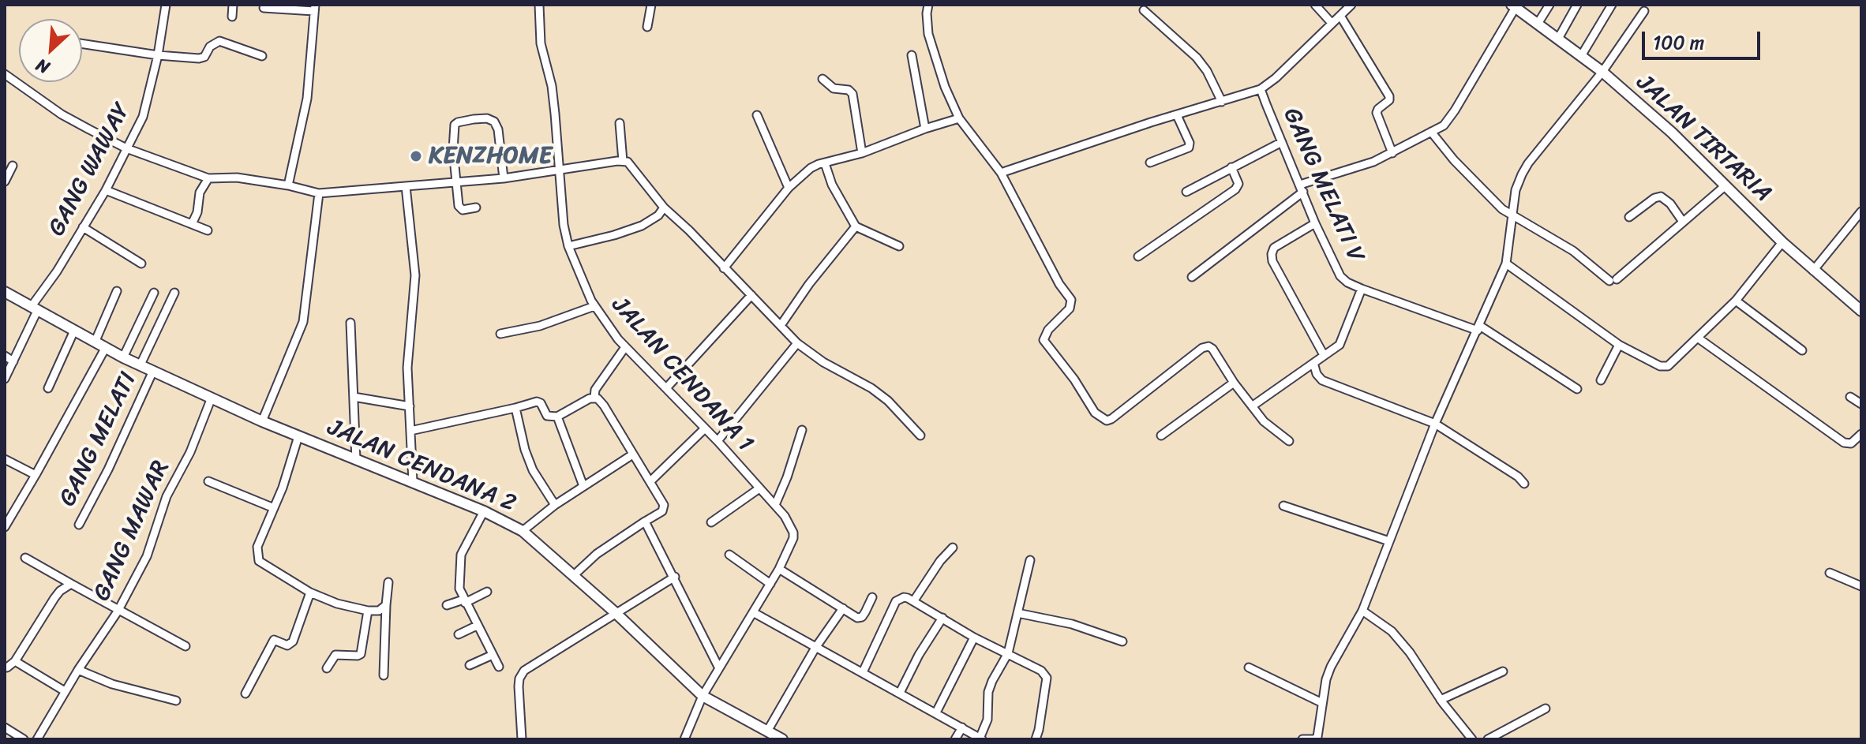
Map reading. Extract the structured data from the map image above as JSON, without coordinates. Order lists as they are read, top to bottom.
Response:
{
  "streets": {
    "street": [
      "JALAN TIRTARIA",
      "GANG WAWAY",
      "GANG MELATI V",
      "JALAN CENDANA 1",
      "GANG MELATI",
      "JALAN CENDANA 2",
      "GANG MAWAR"
    ]
  },
  "crossings": [
    ["GANG WAWAY", "JALAN CENDANA 2"],
    ["JALAN CENDANA 1", "JALAN CENDANA 2"],
    ["GANG MELATI", "JALAN CENDANA 2"],
    ["JALAN CENDANA 2", "GANG MAWAR"]
  ],
  "places": ["KENZHOME"],
  "scale_bar": "100 m",
  "north": "bottom left"
}
